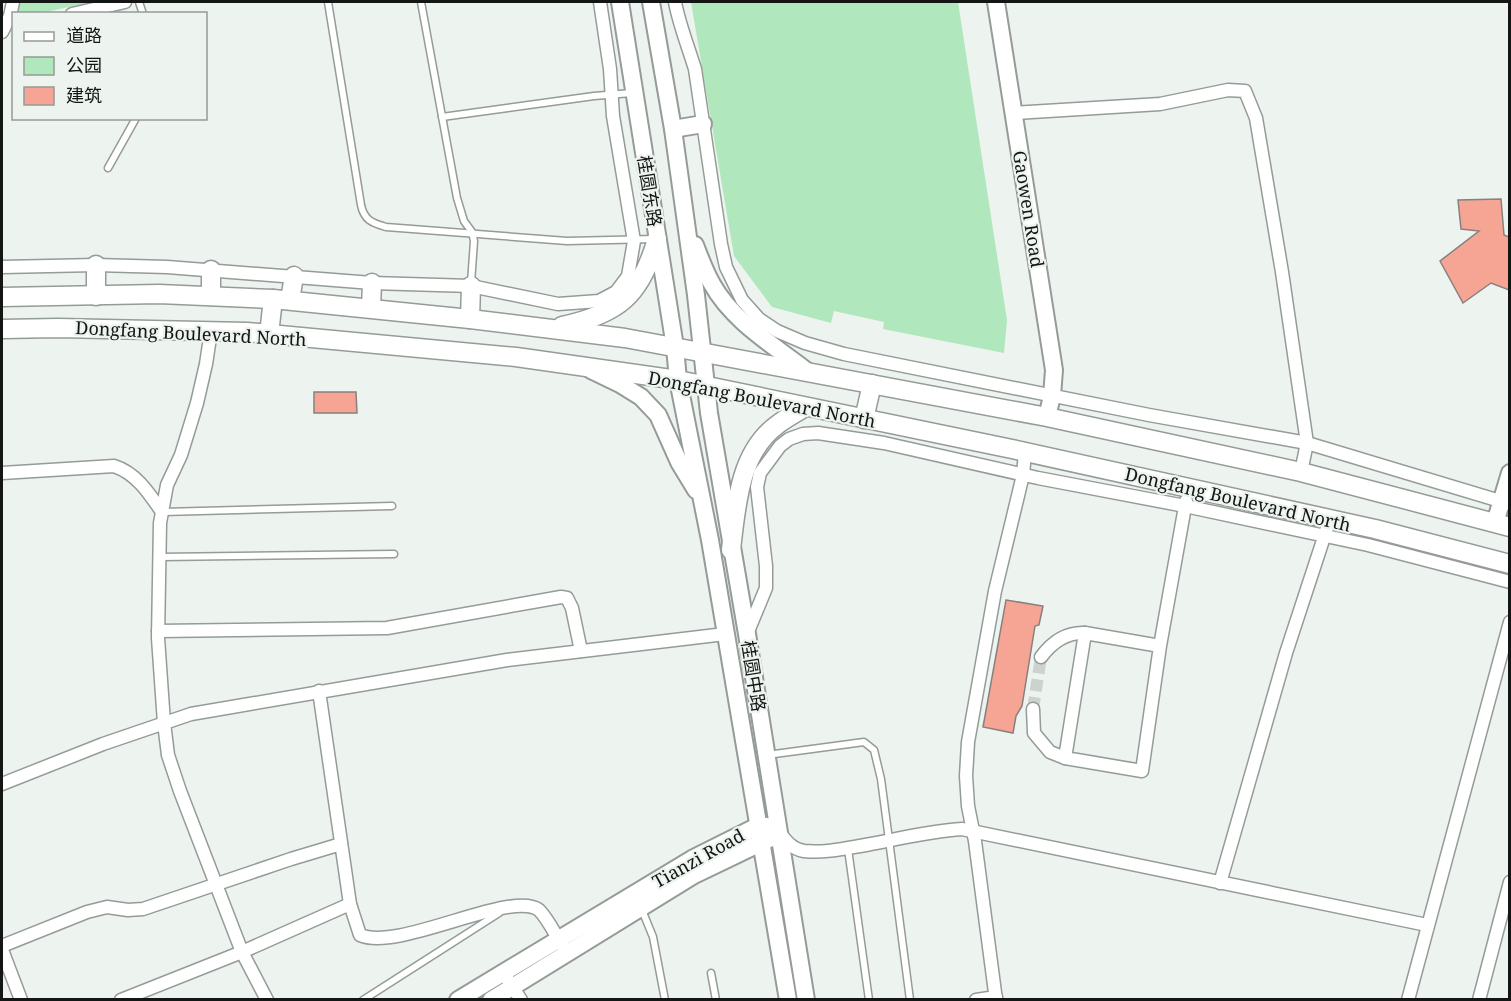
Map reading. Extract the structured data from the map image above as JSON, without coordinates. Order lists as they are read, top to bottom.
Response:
{
  "streets": {
    "main road": [
      "桂圆东路",
      "Gaowen Road",
      "Dongfang Boulevard North",
      "桂圆中路",
      "Tianzi Road"
    ]
  },
  "crossings": [
    ["桂圆东路", "Dongfang Boulevard North"],
    ["桂圆东路", "桂圆中路"],
    ["Gaowen Road", "Dongfang Boulevard North"],
    ["Dongfang Boulevard North", "桂圆中路"],
    ["桂圆中路", "Tianzi Road"]
  ],
  "legend": ["道路", "公园", "建筑"]
}
